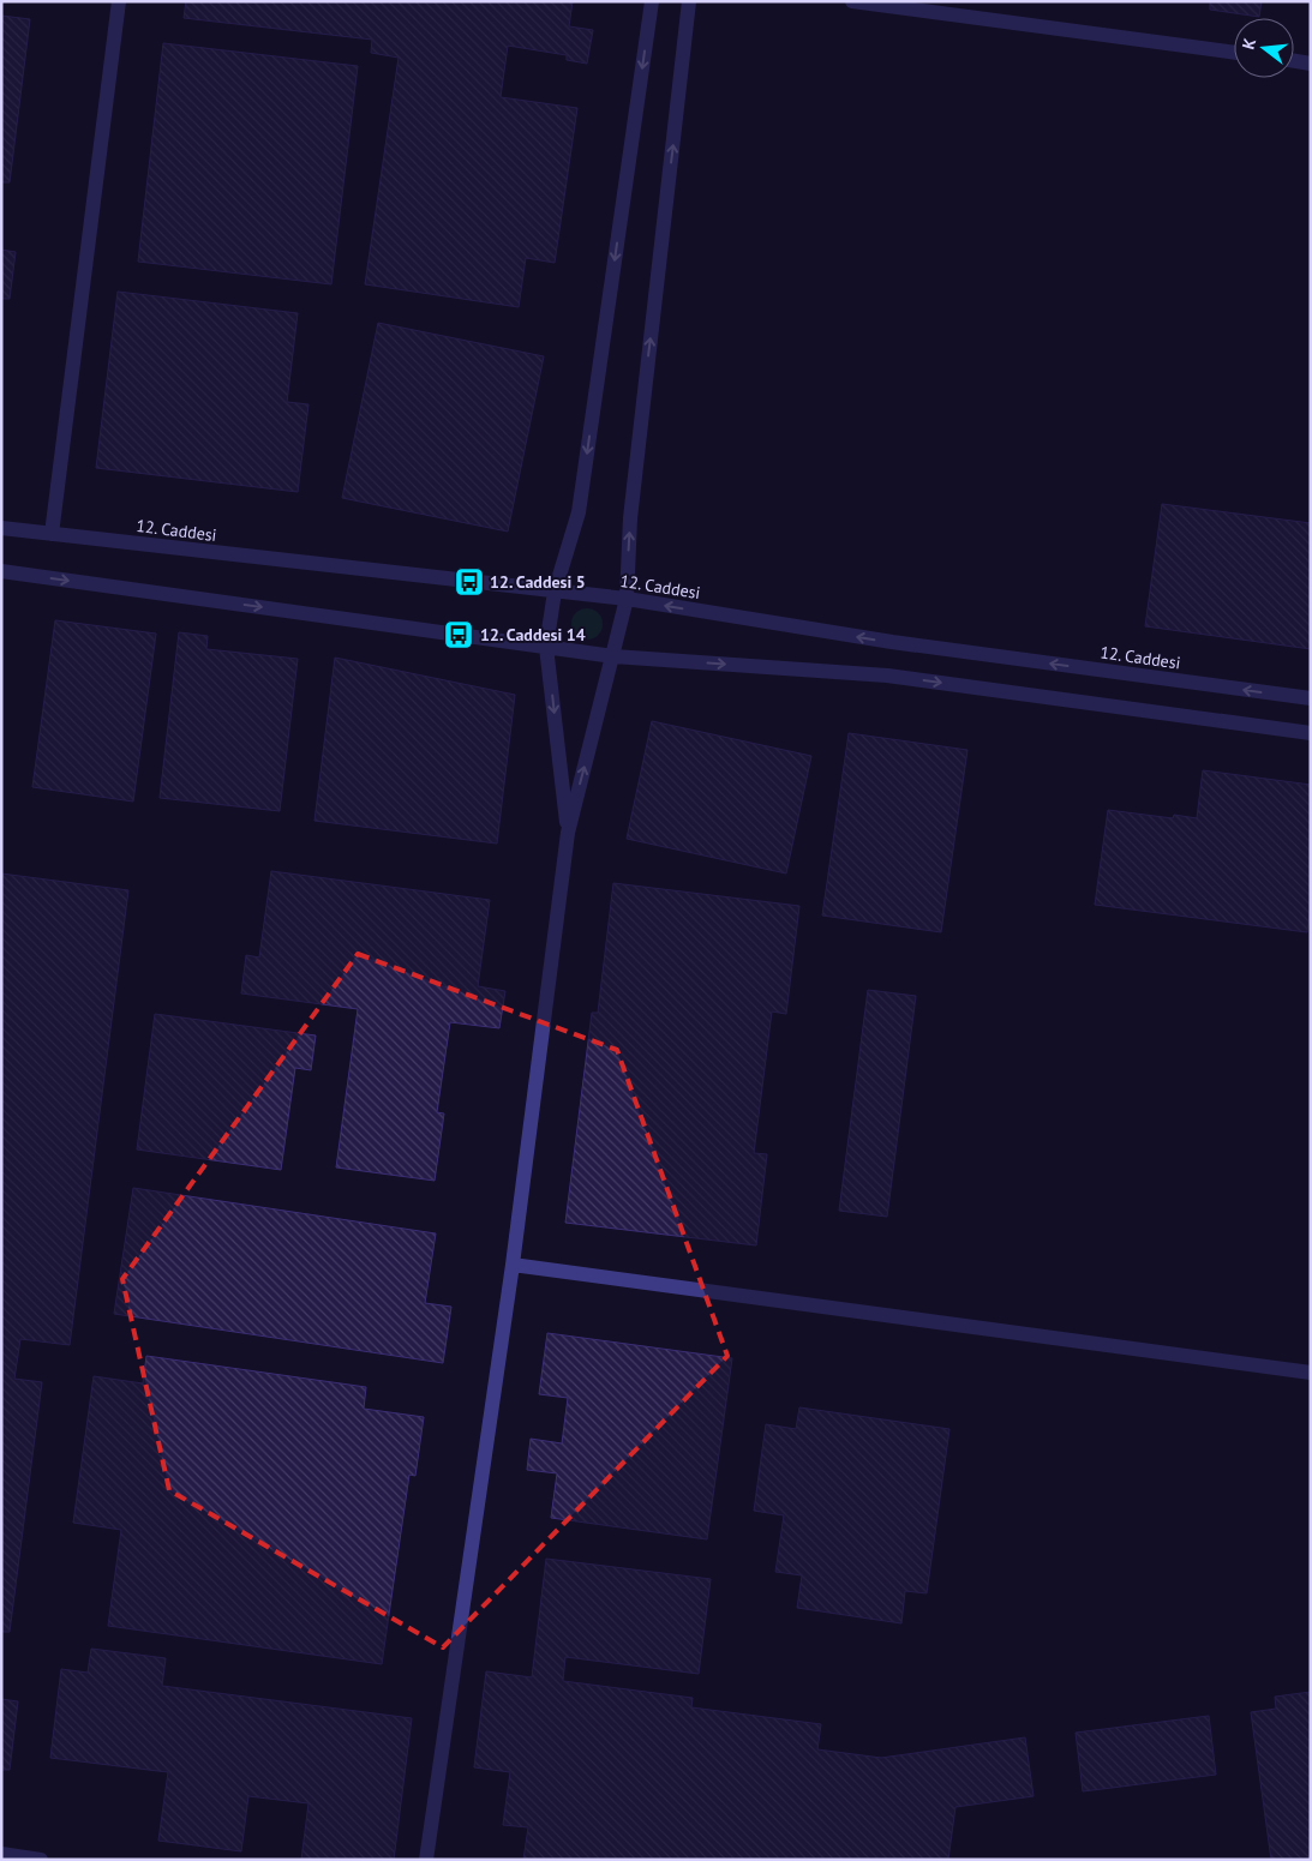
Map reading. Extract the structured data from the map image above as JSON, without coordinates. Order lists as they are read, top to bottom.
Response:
{
  "streets": {
    "street": ["12. Caddesi"]
  },
  "places": {
    "bus stop": ["12. Caddesi 5", "12. Caddesi 14"]
  },
  "north": "left"
}
